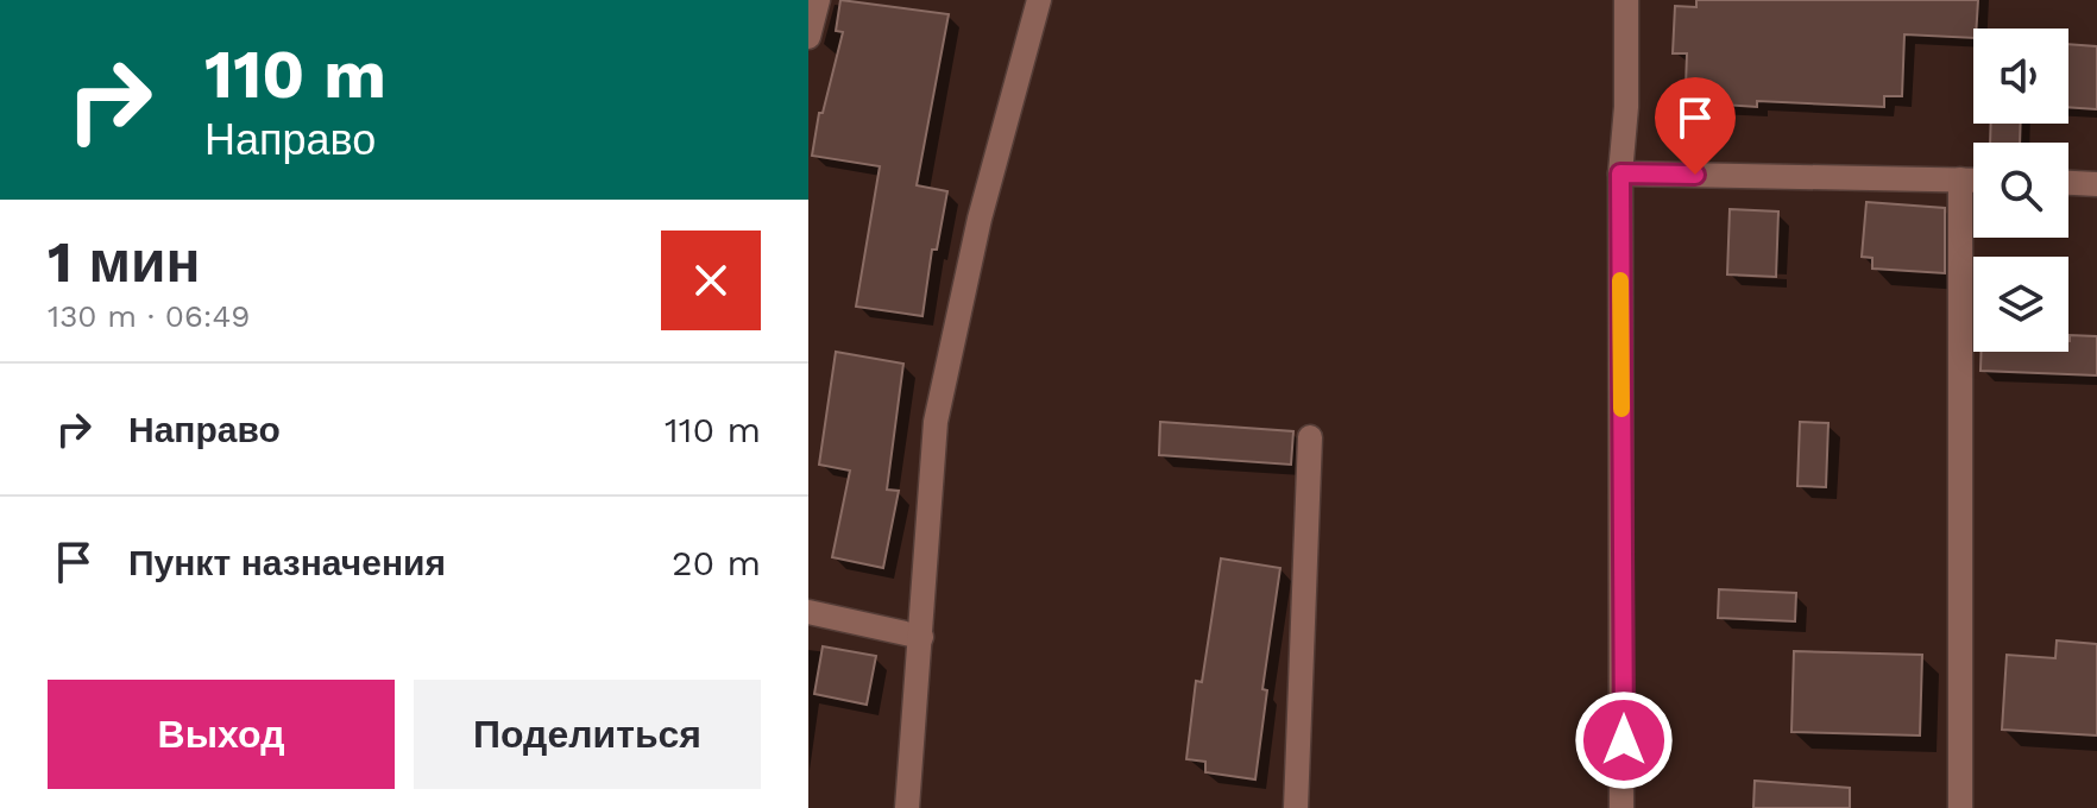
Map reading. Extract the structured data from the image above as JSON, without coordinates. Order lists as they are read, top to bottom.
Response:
{
  "page": {
    "turn": ["110 m", "Направо"],
    "heading": ["1 мин", "130 m · 06:49"],
    "list": [
      {
        "name": "Направо",
        "value": "110 m"
      },
      {
        "name": "Пункт назначения",
        "value": "20 m"
      }
    ],
    "buttons": ["Выход", "Поделиться"]
  }
}
